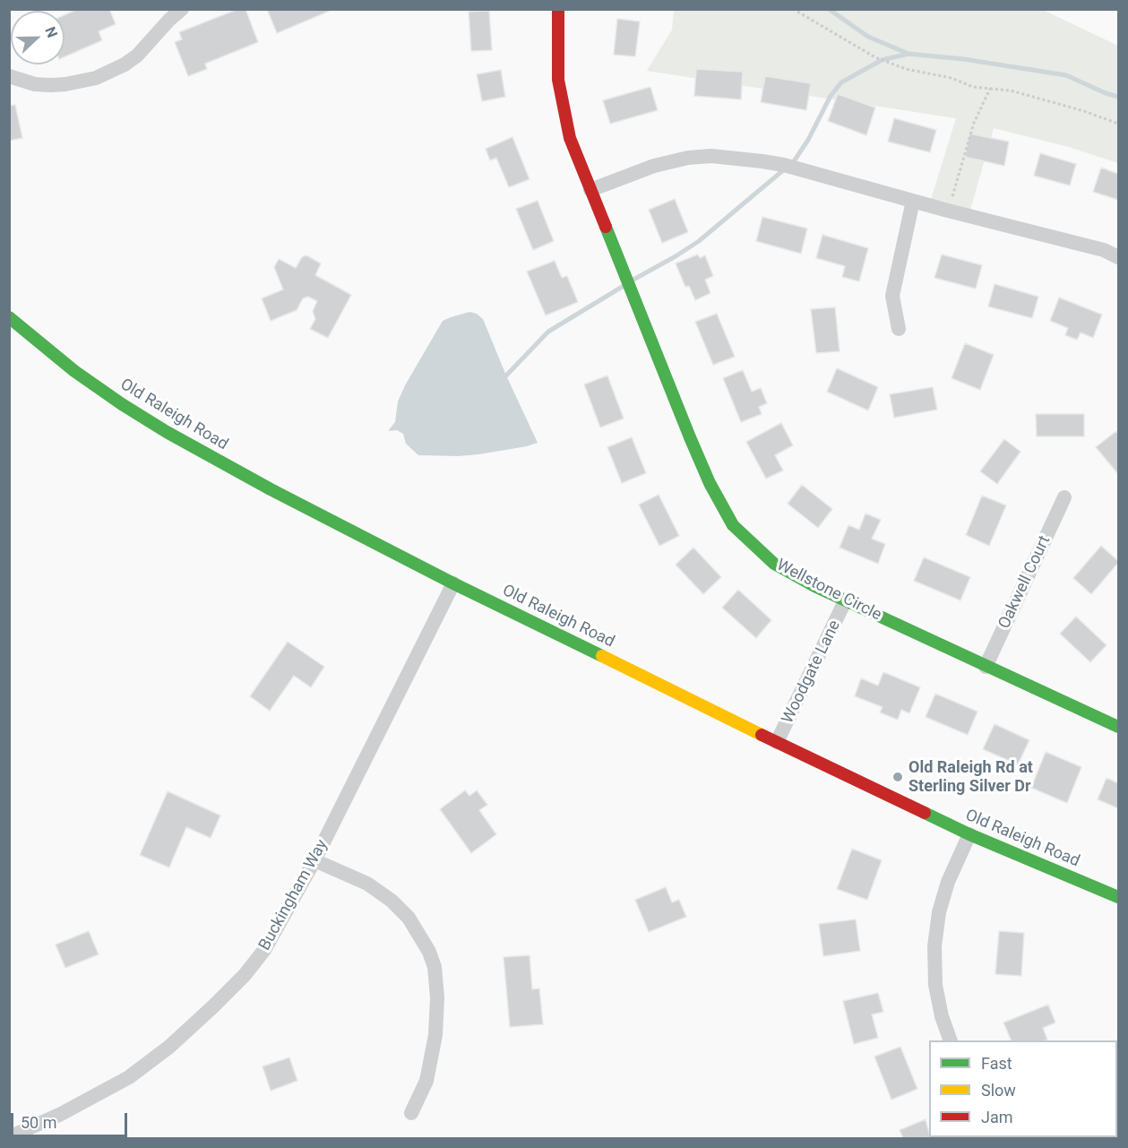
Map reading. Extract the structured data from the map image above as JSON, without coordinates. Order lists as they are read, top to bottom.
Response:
{
  "streets": {
    "main road": ["Old Raleigh Road", "Wellstone Circle"],
    "street": ["Oakwell Court", "Woodgate Lane", "Buckingham Way"]
  },
  "crossings": [
    ["Old Raleigh Road", "Woodgate Lane"],
    ["Old Raleigh Road", "Buckingham Way"],
    ["Oakwell Court", "Wellstone Circle"],
    ["Wellstone Circle", "Woodgate Lane"]
  ],
  "places": ["Old Raleigh Rd at Sterling Silver Dr"],
  "legend": ["Fast", "Slow", "Jam"],
  "scale_bar": "50 m",
  "north": "right"
}
